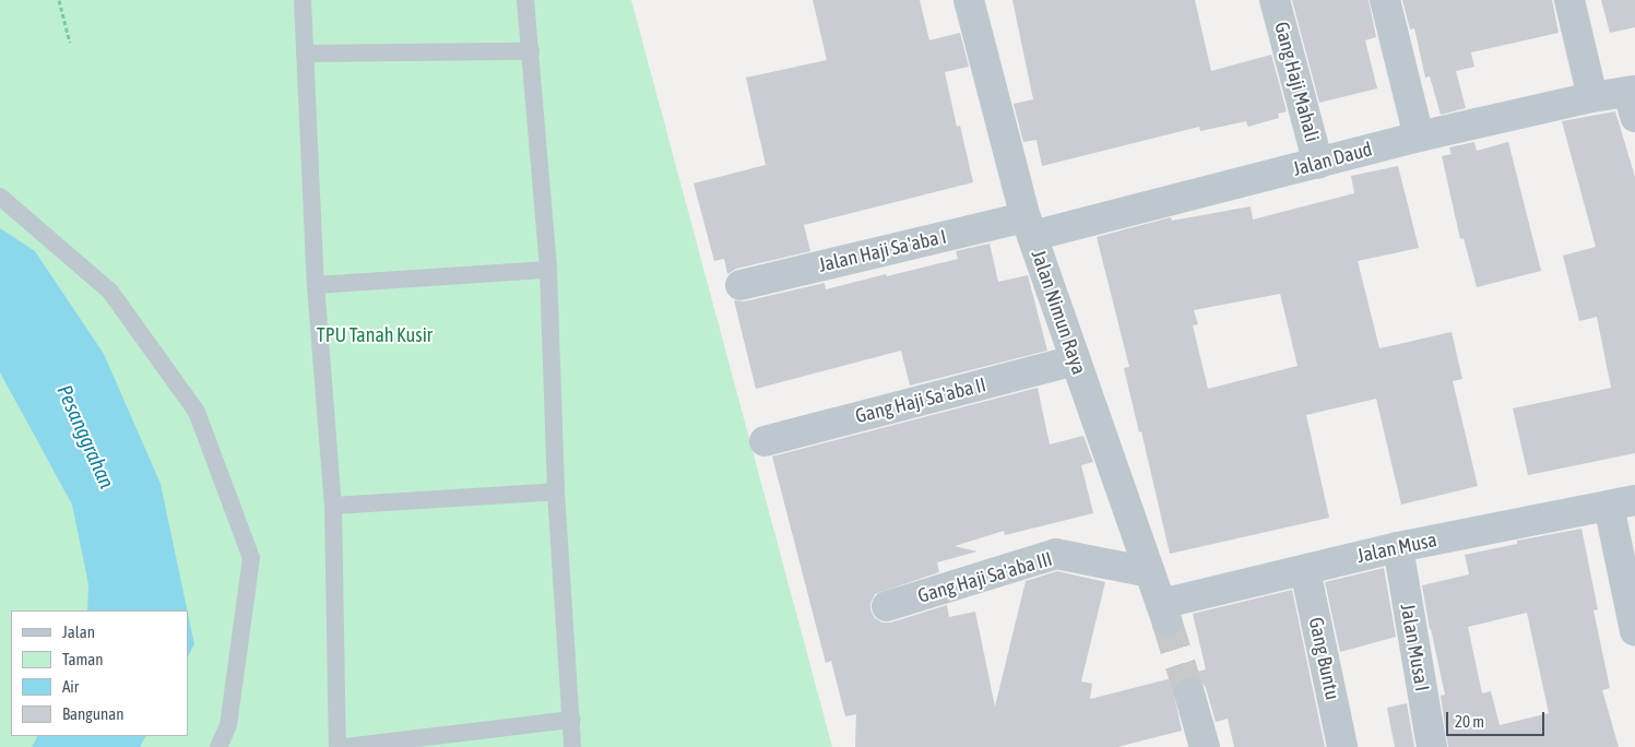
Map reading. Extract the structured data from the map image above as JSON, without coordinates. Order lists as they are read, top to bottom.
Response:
{
  "streets": {
    "street": [
      "Gang Haji Mahali",
      "Jalan Daud",
      "Jalan Haji Sa'aba I",
      "Jalan Nimun Raya",
      "Gang Haji Sa'aba II",
      "Jalan Musa",
      "Gang Haji Sa'aba III",
      "Jalan Musa I",
      "Gang Buntu"
    ]
  },
  "crossings": [
    ["Gang Haji Mahali", "Jalan Daud"],
    ["Jalan Daud", "Jalan Haji Sa'aba I"],
    ["Jalan Daud", "Jalan Nimun Raya"],
    ["Jalan Haji Sa'aba I", "Jalan Nimun Raya"],
    ["Jalan Nimun Raya", "Gang Haji Sa'aba II"],
    ["Jalan Nimun Raya", "Jalan Musa"],
    ["Jalan Nimun Raya", "Gang Haji Sa'aba III"],
    ["Jalan Musa", "Jalan Musa I"],
    ["Jalan Musa", "Gang Buntu"]
  ],
  "water": ["Pesanggrahan"],
  "parks": ["TPU Tanah Kusir"],
  "legend": [
    "Jalan",
    "Taman",
    "Air",
    "Bangunan"
  ],
  "scale_bar": "20 m"
}
